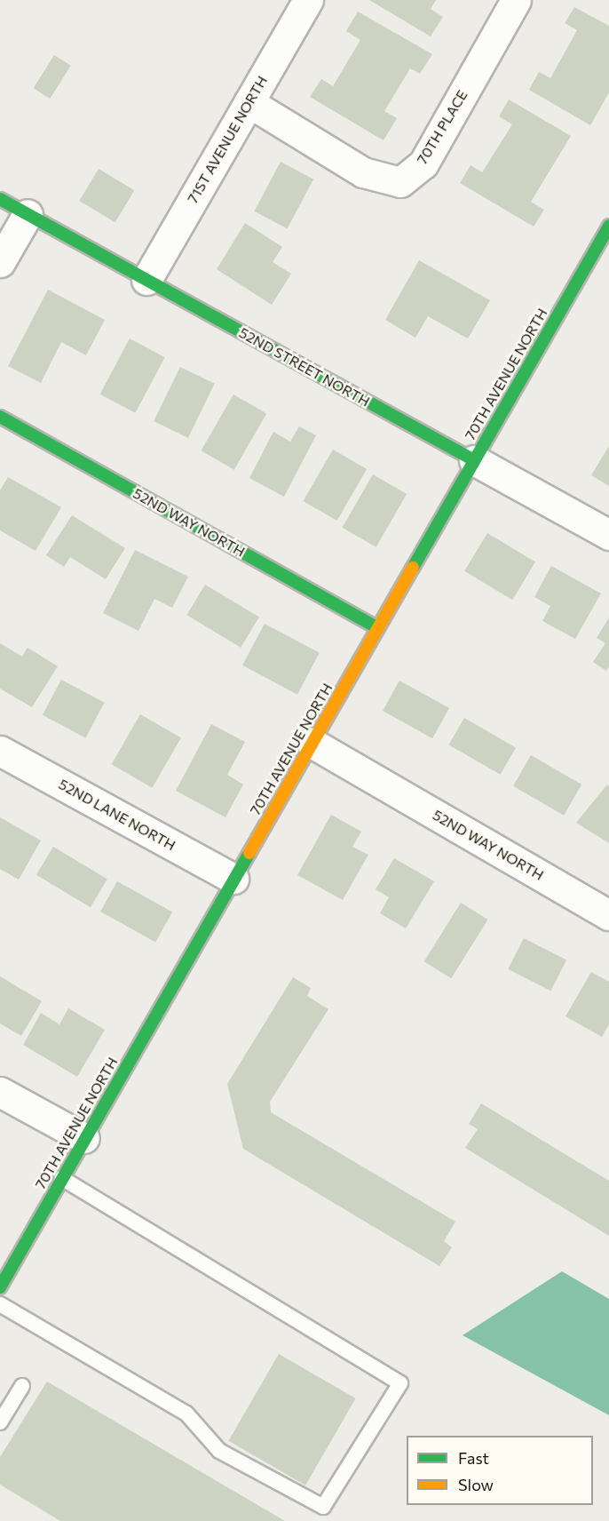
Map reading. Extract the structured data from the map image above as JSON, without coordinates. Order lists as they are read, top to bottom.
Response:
{
  "streets": {
    "street": [
      "70TH PLACE",
      "71ST AVENUE NORTH",
      "52ND STREET NORTH",
      "70TH AVENUE NORTH",
      "52ND WAY NORTH",
      "52ND LANE NORTH"
    ]
  },
  "crossings": [
    ["70TH PLACE", "71ST AVENUE NORTH"],
    ["71ST AVENUE NORTH", "52ND STREET NORTH"],
    ["52ND STREET NORTH", "70TH AVENUE NORTH"],
    ["70TH AVENUE NORTH", "52ND WAY NORTH"],
    ["70TH AVENUE NORTH", "52ND LANE NORTH"]
  ],
  "legend": ["Fast", "Slow"]
}
